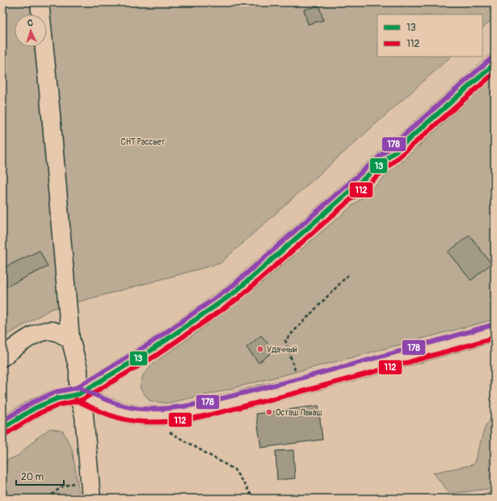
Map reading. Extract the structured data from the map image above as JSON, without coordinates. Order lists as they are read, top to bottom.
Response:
{
  "parks": ["СНТ Рассвет"],
  "places": ["Удачный", "Осташ Лаваш"],
  "lines": ["transit line 178", "transit line 13", "transit line 112"],
  "legend": ["13", "112"],
  "scale_bar": "20 m",
  "north": "top"
}
